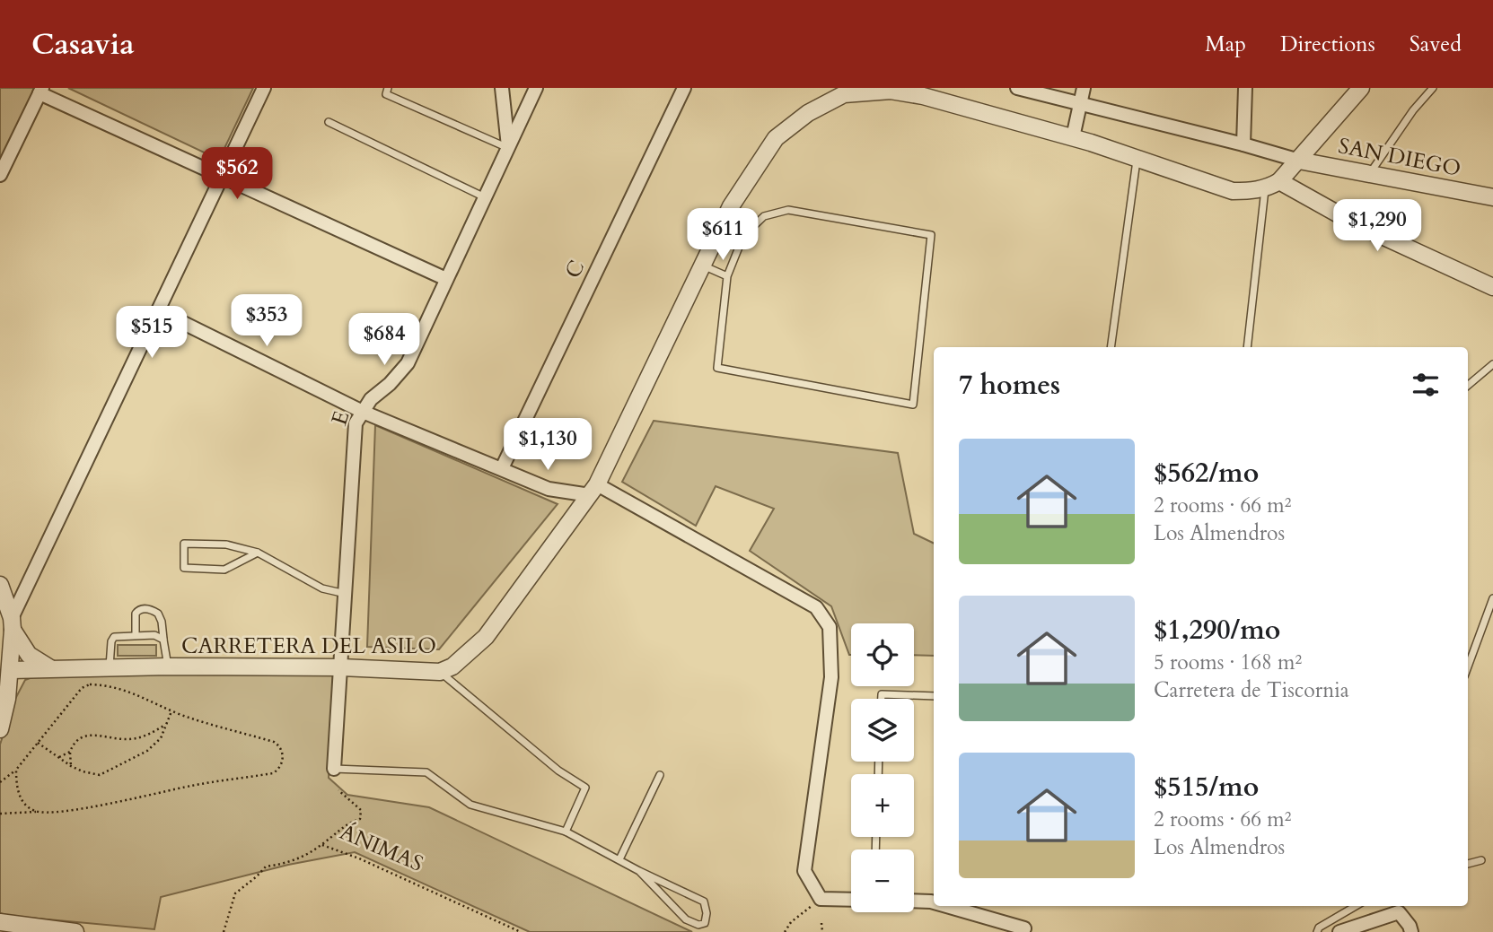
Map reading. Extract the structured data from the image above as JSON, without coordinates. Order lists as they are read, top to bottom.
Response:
{
  "streets": {
    "street": [
      "SAN DIEGO",
      "C",
      "E",
      "CARRETERA DEL ASILO"
    ],
    "path": ["ÁNIMAS"]
  },
  "crossings": [
    ["E", "CARRETERA DEL ASILO"]
  ],
  "page": {
    "header": "Casavia",
    "nav": ["Map", "Directions", "Saved"],
    "price": [
      "$562",
      "$1,290",
      "$611",
      "$353",
      "$515",
      "$684",
      "$1,130"
    ],
    "heading": "7 homes",
    "list": [
      {
        "name": "$562/mo",
        "note": "2 rooms · 66 m² · Los Almendros"
      },
      {
        "name": "$1,290/mo",
        "note": "5 rooms · 168 m² · Carretera de Tiscornia"
      },
      {
        "name": "$515/mo",
        "note": "2 rooms · 66 m² · Los Almendros"
      }
    ],
    "map_buttons": ["+", "−"]
  }
}
